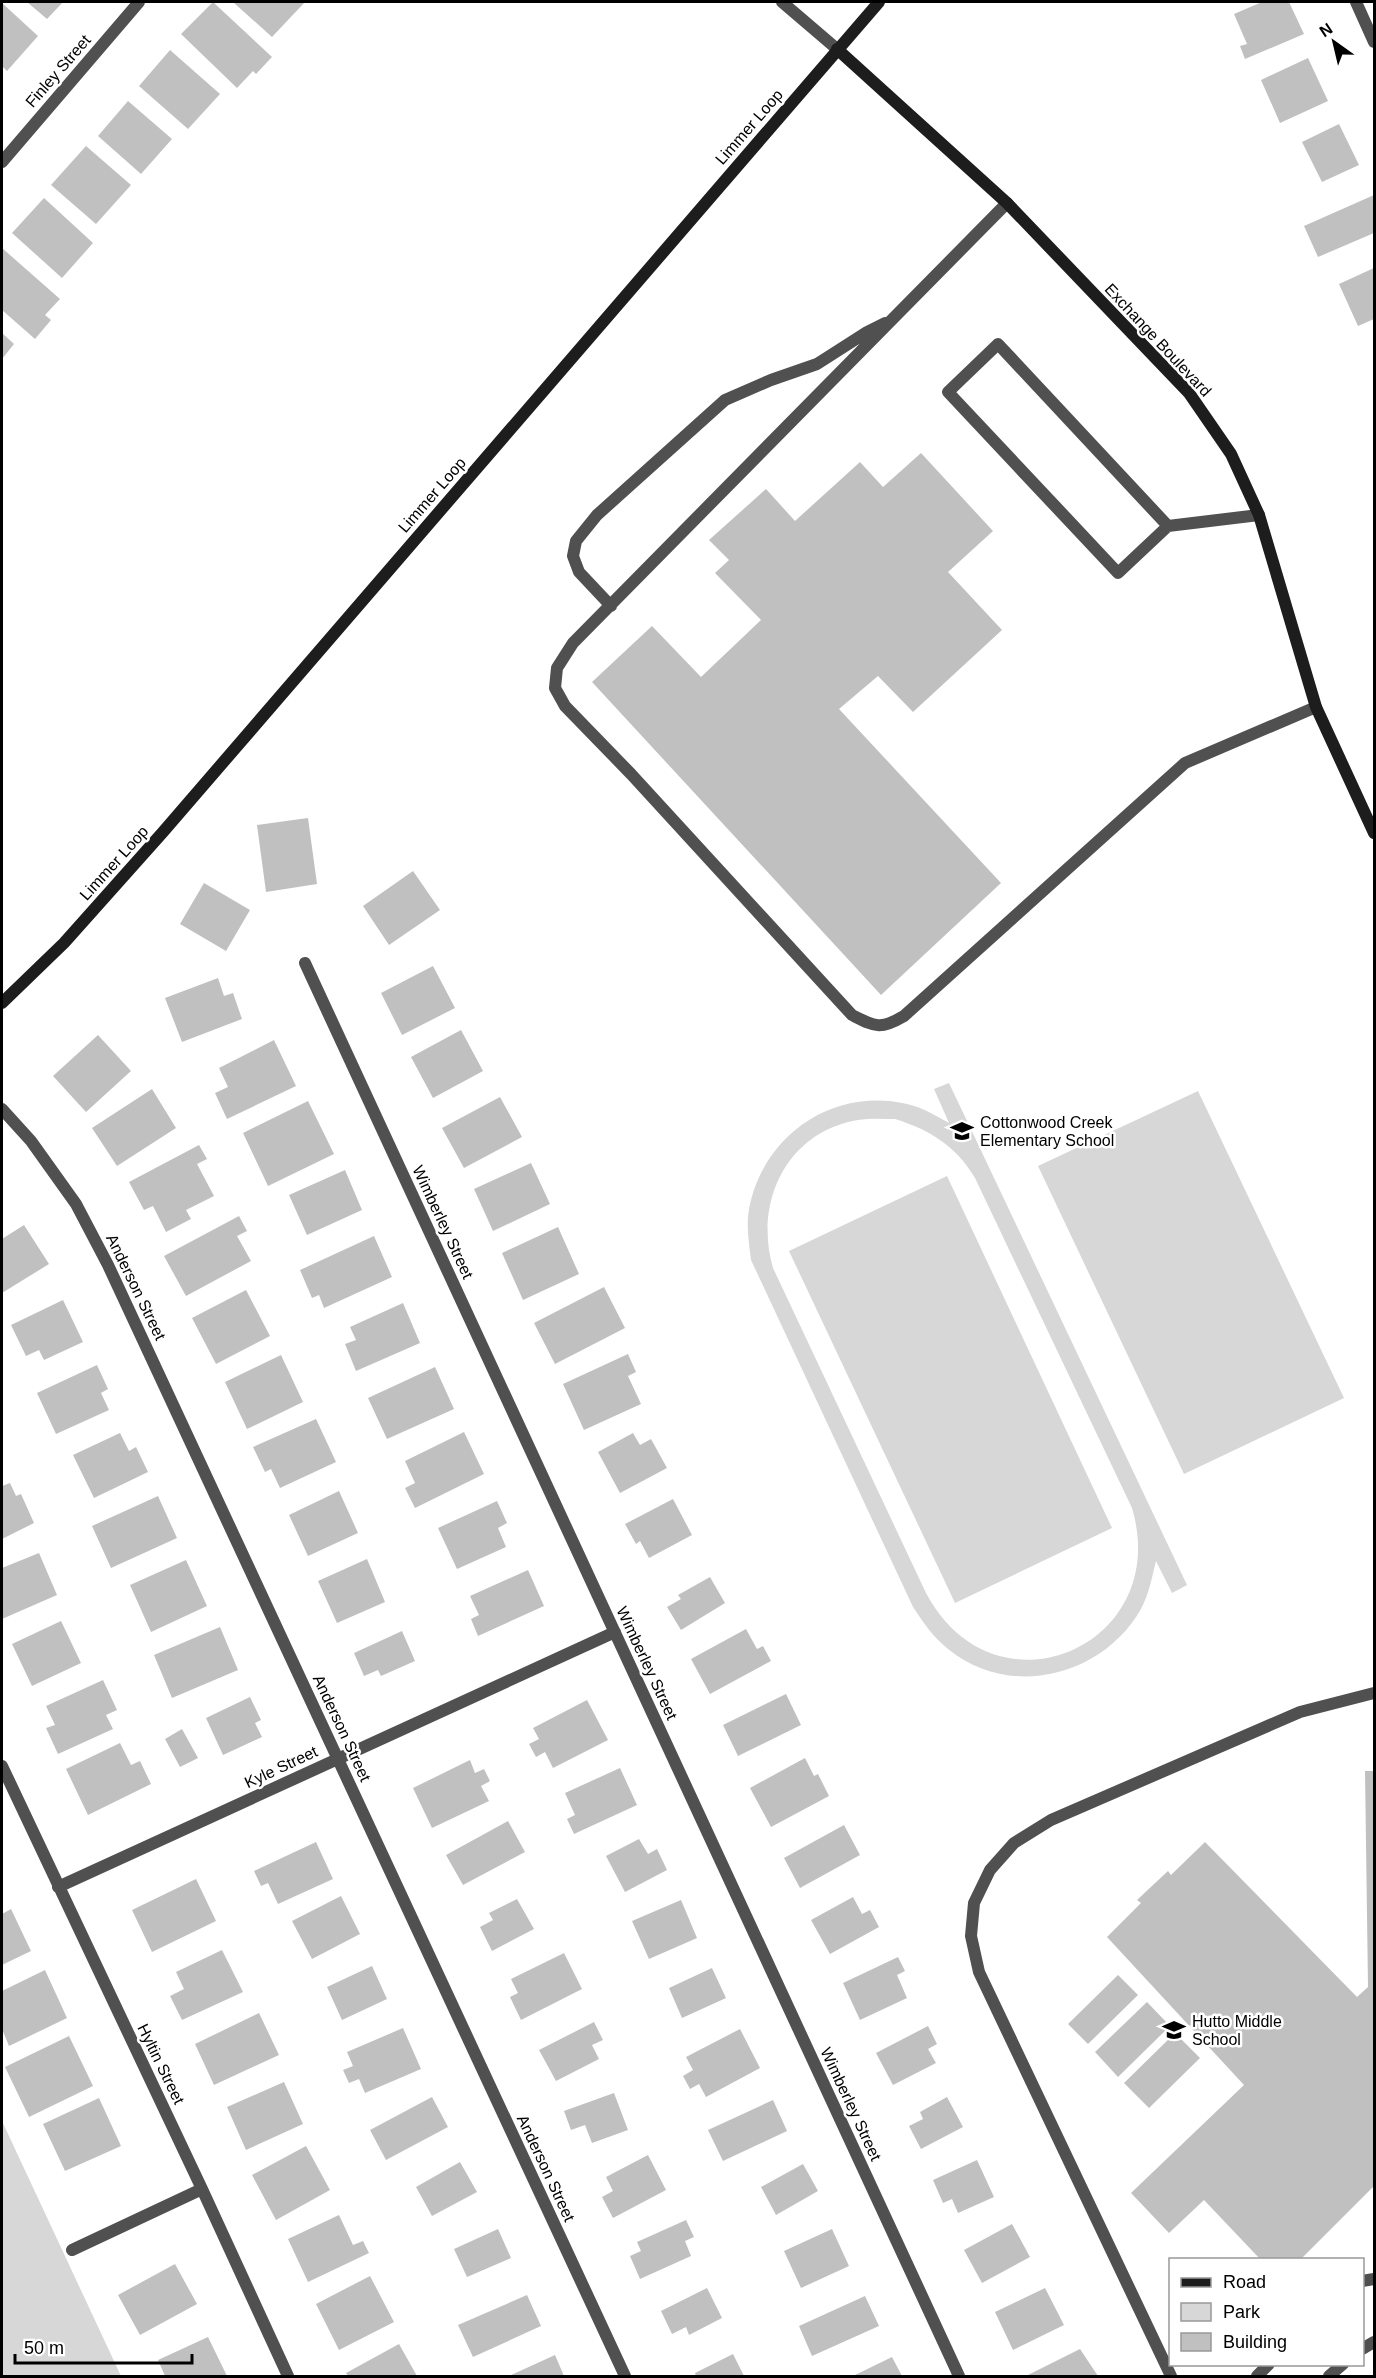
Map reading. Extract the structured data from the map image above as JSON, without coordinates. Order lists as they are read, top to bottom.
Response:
{
  "streets": {
    "street": [
      "Finley Street",
      "Limmer Loop",
      "Exchange Boulevard",
      "Wimberley Street",
      "Anderson Street",
      "Kyle Street",
      "Hyltin Street"
    ]
  },
  "crossings": [
    ["Limmer Loop", "Exchange Boulevard"],
    ["Wimberley Street", "Kyle Street"],
    ["Anderson Street", "Kyle Street"],
    ["Kyle Street", "Hyltin Street"]
  ],
  "places": {
    "school or university": ["Cottonwood Creek Elementary School", "Hutto Middle School"]
  },
  "legend": ["Road", "Park", "Building"],
  "scale_bar": "50 m",
  "north": "top left"
}
